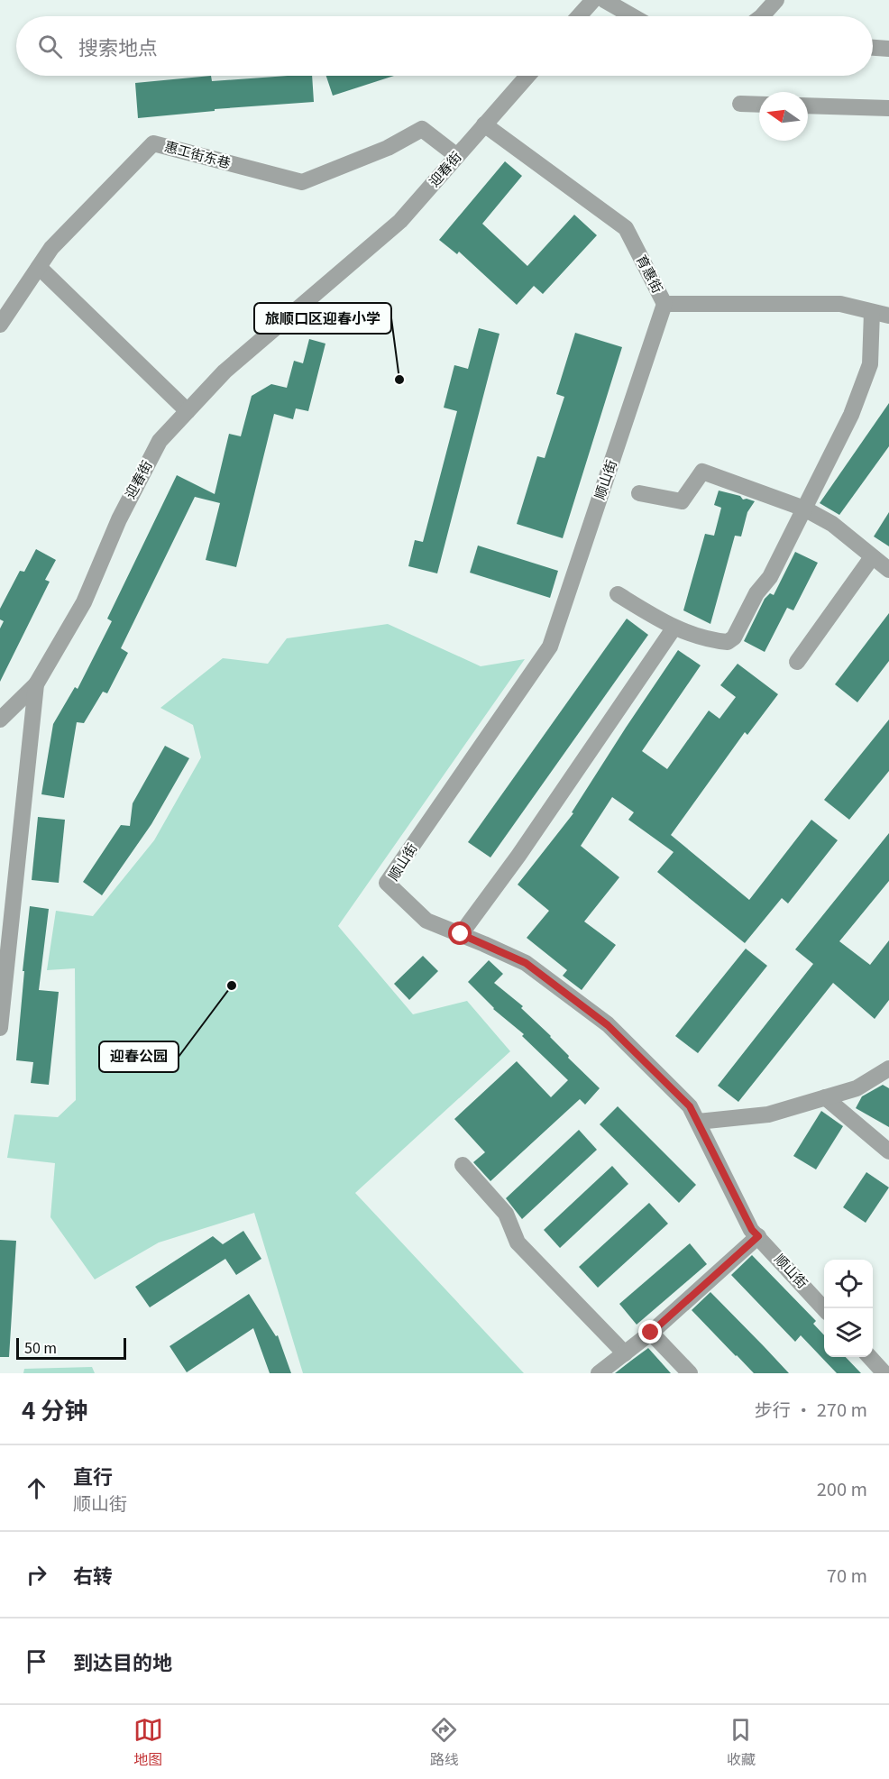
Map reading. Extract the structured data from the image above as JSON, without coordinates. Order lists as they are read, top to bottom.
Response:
{
  "streets": {
    "street": [
      "惠工街东巷",
      "迎春街",
      "育惠街",
      "顺山街"
    ]
  },
  "crossings": [
    ["惠工街东巷", "迎春街"],
    ["迎春街", "育惠街"],
    ["育惠街", "顺山街"]
  ],
  "places": ["旅顺口区迎春小学", "迎春公园"],
  "scale_bar": "50 m",
  "north": "left",
  "page": {
    "search": "搜索地点",
    "scale": "50 m",
    "heading": ["4 分钟", "步行 · 270 m"],
    "list": [
      ["直行", "顺山街", "200 m"],
      ["右转", "70 m"],
      "到达目的地"
    ],
    "nav": ["地图", "路线", "收藏"]
  }
}
